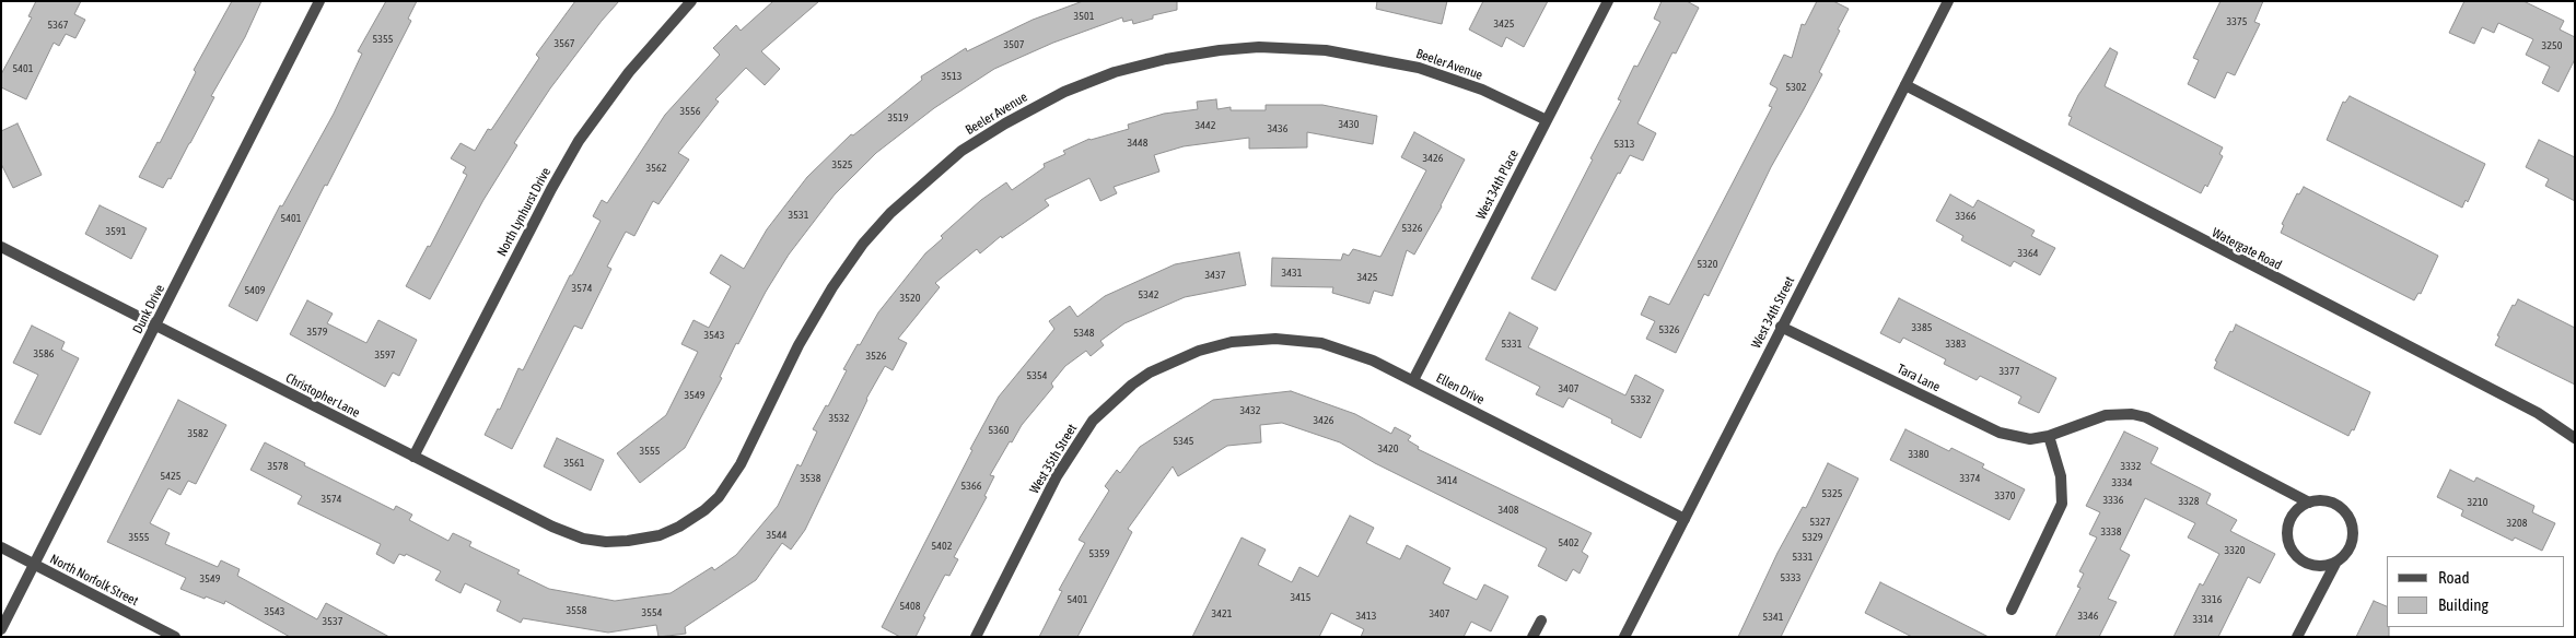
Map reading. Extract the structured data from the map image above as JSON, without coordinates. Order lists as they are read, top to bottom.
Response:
{
  "streets": {
    "street": [
      "Beeler Avenue",
      "West 34th Place",
      "North Lynhurst Drive",
      "Watergate Road",
      "Dunk Drive",
      "West 34th Street",
      "Tara Lane",
      "Ellen Drive",
      "Christopher Lane",
      "West 35th Street",
      "North Norfolk Street"
    ]
  },
  "crossings": [
    ["Beeler Avenue", "West 34th Place"],
    ["Beeler Avenue", "Christopher Lane"],
    ["West 34th Place", "Ellen Drive"],
    ["North Lynhurst Drive", "Christopher Lane"],
    ["Watergate Road", "West 34th Street"],
    ["Dunk Drive", "Christopher Lane"],
    ["Dunk Drive", "North Norfolk Street"],
    ["West 34th Street", "Tara Lane"],
    ["West 34th Street", "Ellen Drive"],
    ["Ellen Drive", "West 35th Street"]
  ],
  "house_numbers": [
    "3501",
    "3375",
    "3425",
    "5367",
    "5355",
    "3567",
    "3507",
    "3250",
    "5401",
    "3513",
    "5302",
    "3556",
    "3519",
    "3430",
    "3442",
    "3436",
    "3448",
    "5313",
    "3426",
    "3525",
    "3562",
    "3531",
    "3366",
    "5401",
    "5326",
    "3591",
    "3364",
    "5320",
    "3431",
    "3437",
    "3425",
    "3574",
    "5409",
    "5342",
    "3520",
    "3385",
    "5326",
    "3579",
    "5348",
    "3543",
    "5331",
    "3383",
    "3586",
    "3597",
    "3526",
    "3377",
    "5354",
    "3407",
    "3549",
    "5332",
    "3432",
    "3532",
    "3426",
    "5360",
    "3582",
    "5345",
    "3420",
    "3555",
    "3380",
    "3561",
    "3578",
    "3332",
    "5425",
    "3538",
    "3374",
    "3414",
    "3334",
    "5366",
    "5325",
    "3370",
    "3574",
    "3336",
    "3328",
    "3210",
    "3408",
    "5327",
    "3208",
    "3338",
    "3544",
    "3555",
    "5329",
    "5402",
    "5402",
    "3320",
    "5359",
    "5331",
    "5333",
    "3549",
    "3415",
    "5401",
    "3316",
    "5408",
    "3558",
    "3543",
    "3554",
    "3421",
    "3407",
    "3413",
    "3346",
    "5341",
    "3314",
    "3537"
  ],
  "legend": ["Road", "Building"]
}
